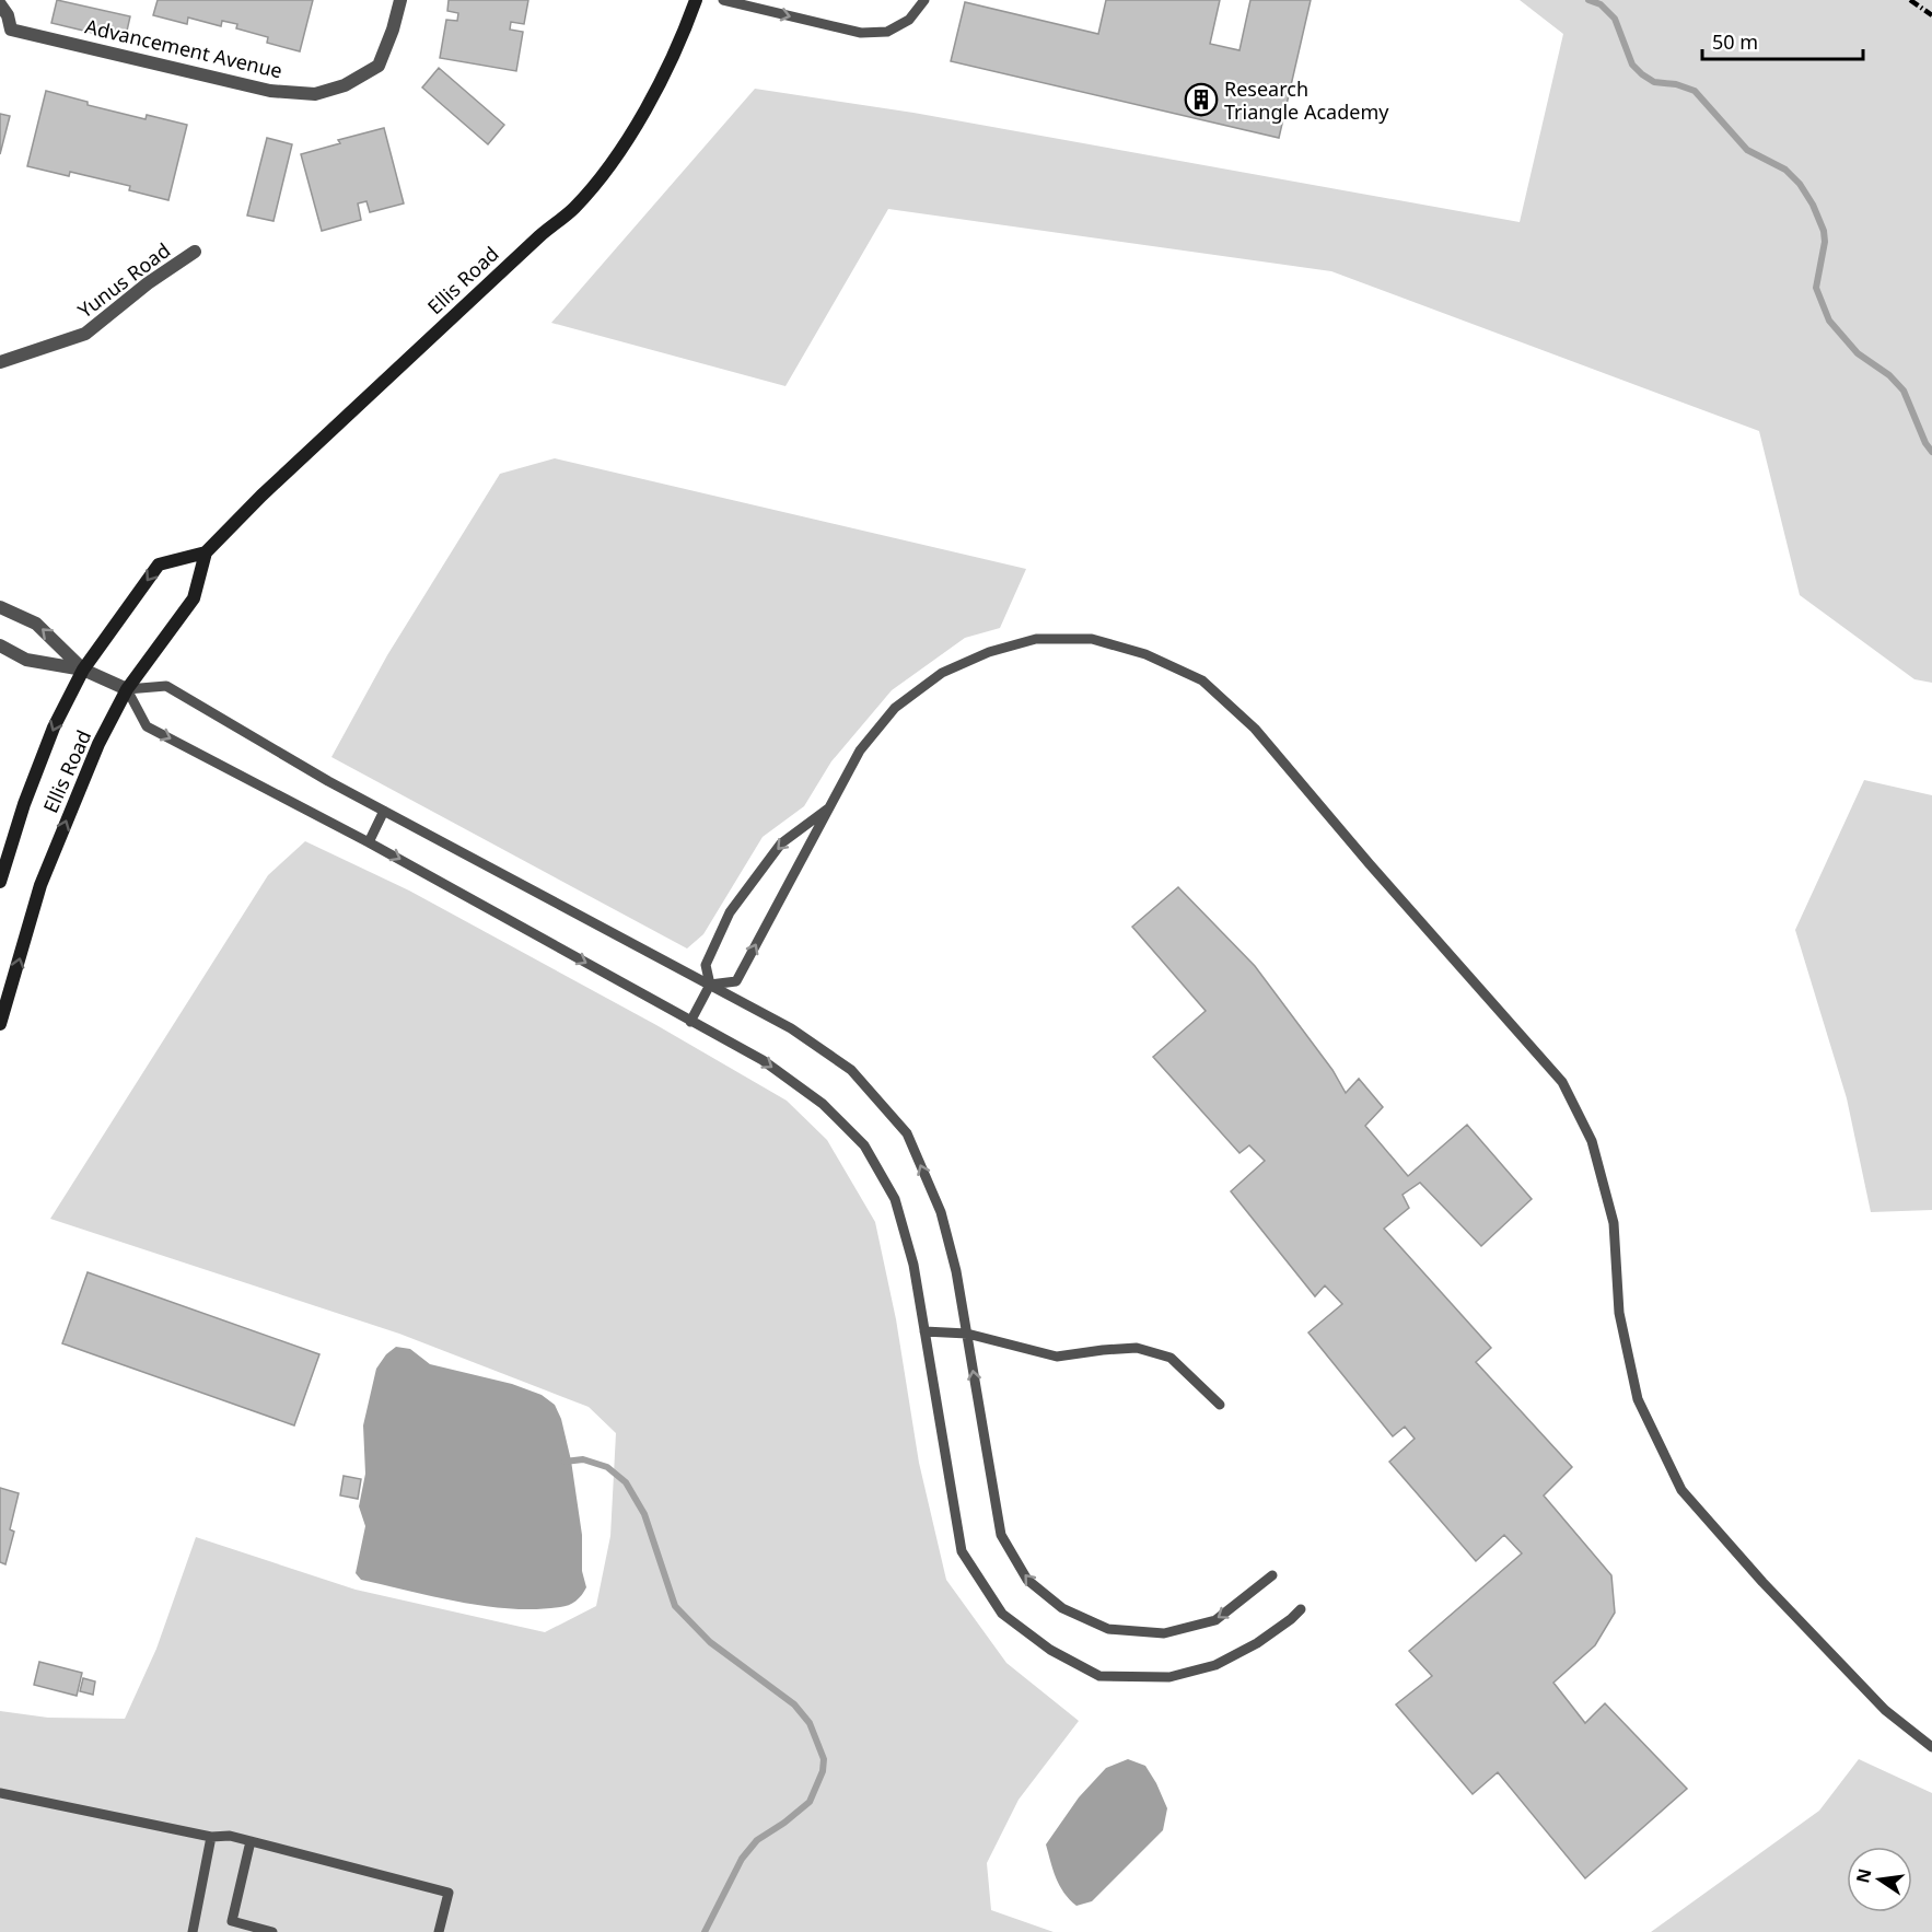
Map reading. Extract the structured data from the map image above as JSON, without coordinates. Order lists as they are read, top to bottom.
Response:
{
  "streets": {
    "main road": ["Ellis Road"],
    "street": ["Advancement Avenue", "Yunus Road"]
  },
  "places": {
    "building": ["Research Triangle Academy"]
  },
  "scale_bar": "50 m",
  "north": "left"
}
